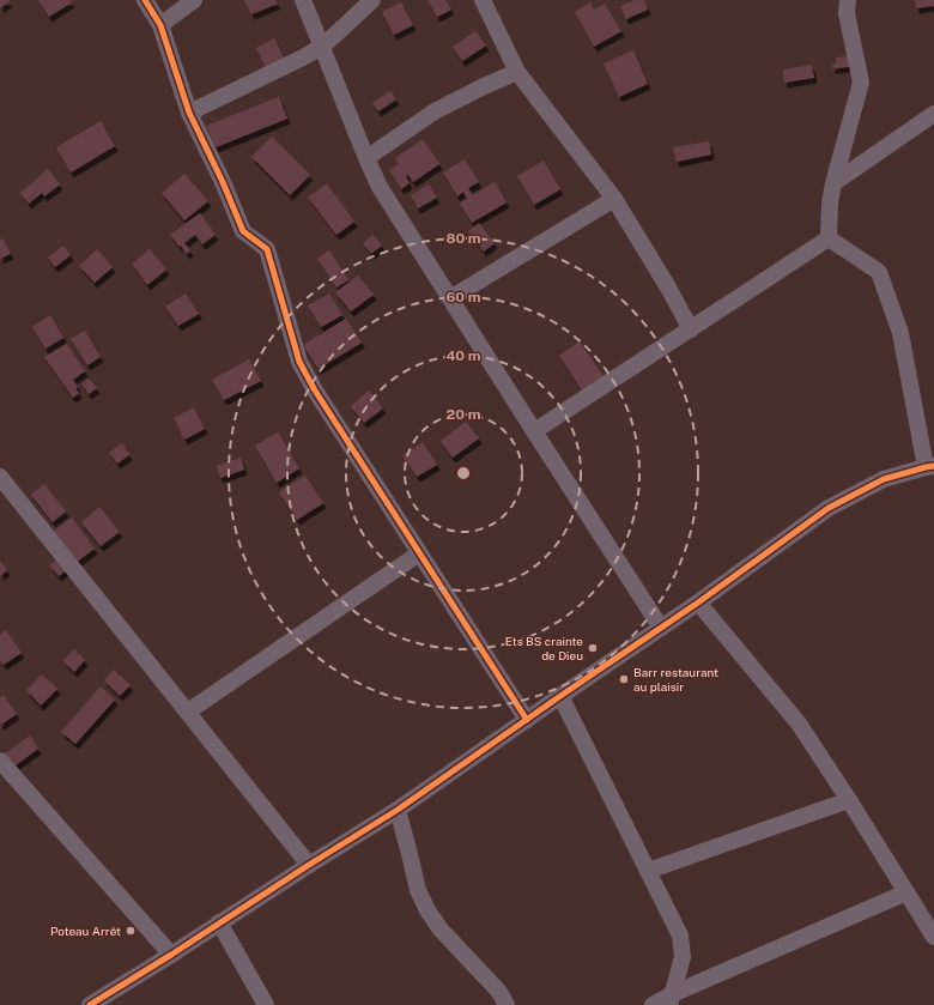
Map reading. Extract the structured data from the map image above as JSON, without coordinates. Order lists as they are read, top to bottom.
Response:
{
  "places": ["Ets BS crainte de Dieu", "Barr restaurant au plaisir", "Poteau Arrêt"],
  "rings": [
    "80 m",
    "60 m",
    "40 m",
    "20 m"
  ]
}
